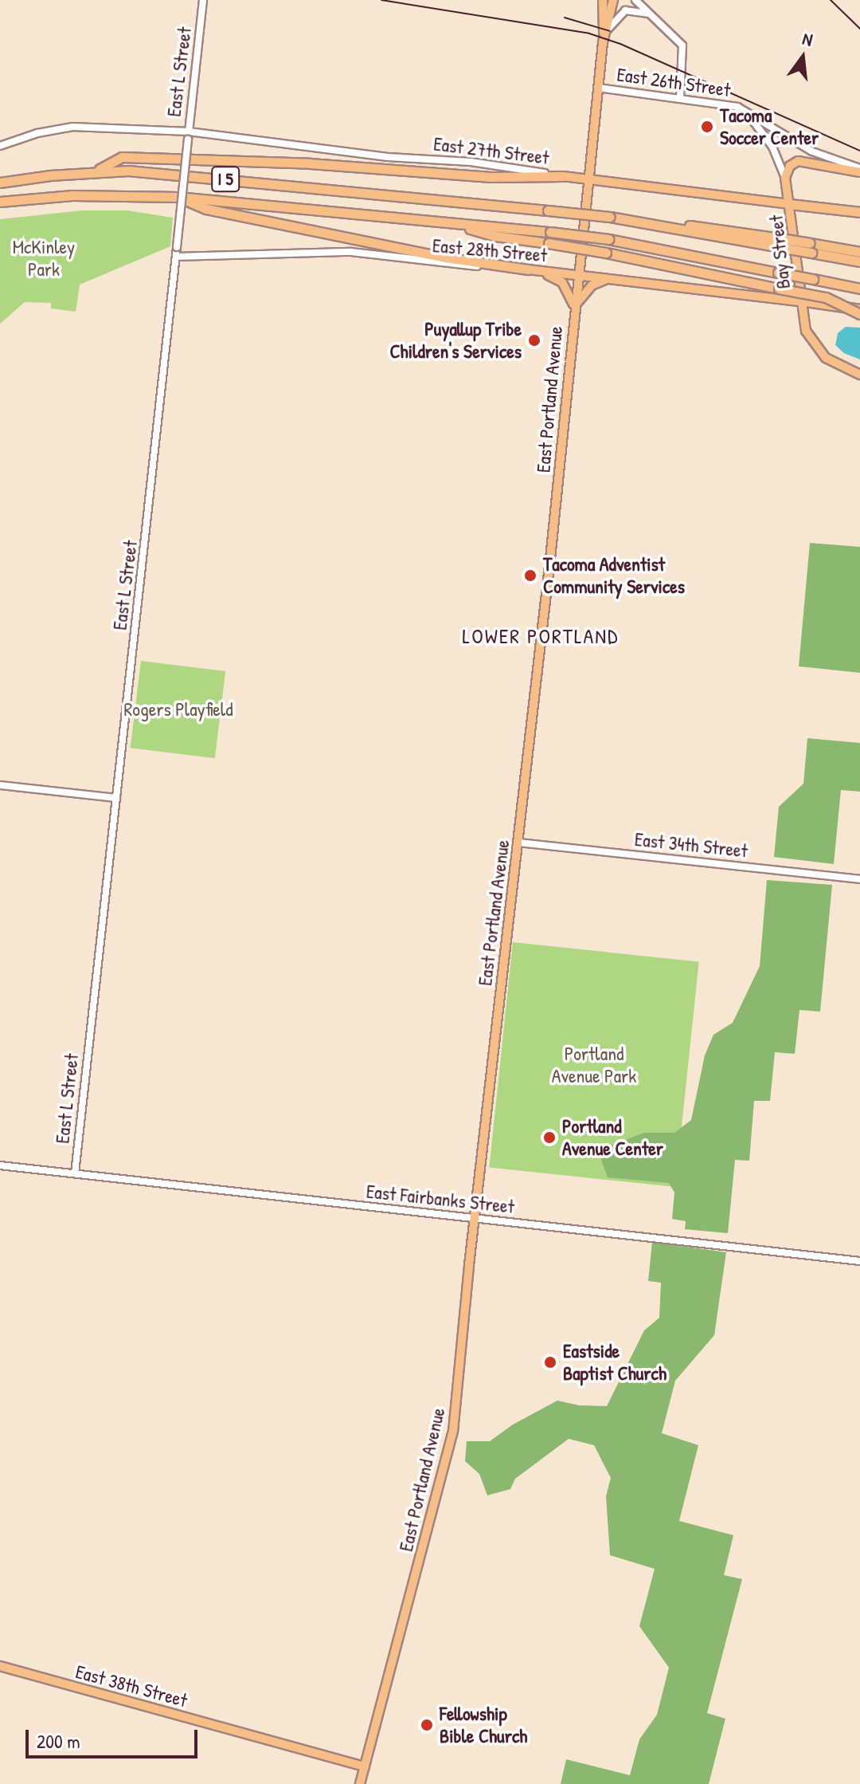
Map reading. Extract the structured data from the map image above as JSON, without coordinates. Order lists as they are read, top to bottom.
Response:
{
  "streets": {
    "highway": ["I 5"],
    "main road": [
      "East 27th Street",
      "East 28th Street",
      "Bay Street",
      "East Portland Avenue",
      "East 38th Street"
    ],
    "street": [
      "East L Street",
      "East 26th Street",
      "East 34th Street",
      "East Fairbanks Street"
    ]
  },
  "crossings": [
    ["East L Street", "East 27th Street"],
    ["East L Street", "East 28th Street"],
    ["East L Street", "East Fairbanks Street"],
    ["East 26th Street", "Bay Street"],
    ["East 26th Street", "East Portland Avenue"],
    ["East 27th Street", "Bay Street"],
    ["East 27th Street", "East Portland Avenue"],
    ["East 28th Street", "Bay Street"],
    ["East 28th Street", "East Portland Avenue"],
    ["East Portland Avenue", "East 34th Street"],
    ["East Portland Avenue", "East Fairbanks Street"],
    ["East Portland Avenue", "East 38th Street"]
  ],
  "districts": ["LOWER PORTLAND"],
  "parks": ["McKinley Park", "Rogers Playfield", "Portland Avenue Park"],
  "places": [
    "Tacoma Soccer Center",
    "Puyallup Tribe Children's Services",
    "Tacoma Adventist Community Services",
    "Portland Avenue Center",
    "Eastside Baptist Church",
    "Fellowship Bible Church"
  ],
  "scale_bar": "200 m",
  "north": "top"
}
